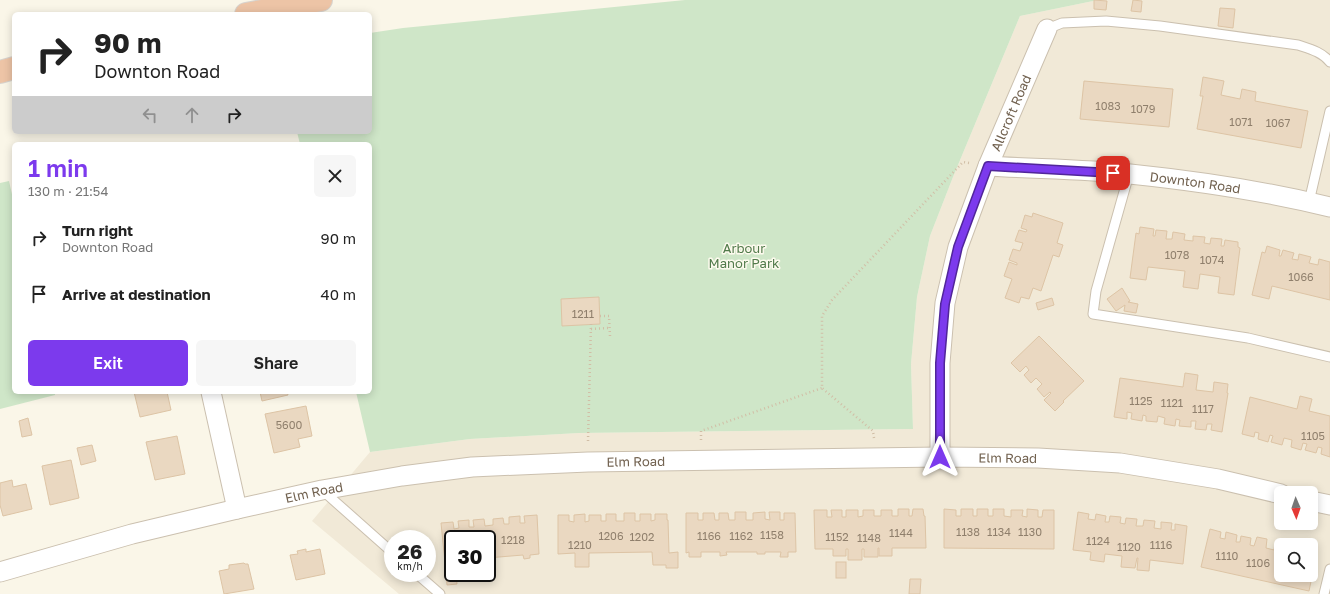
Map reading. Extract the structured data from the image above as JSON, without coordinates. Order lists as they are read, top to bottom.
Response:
{
  "streets": {
    "street": ["Allcroft Road", "Downton Road", "Elm Road"]
  },
  "crossings": [
    ["Allcroft Road", "Downton Road"],
    ["Allcroft Road", "Elm Road"]
  ],
  "parks": ["Arbour Manor Park"],
  "house_numbers": [
    "1083",
    "1079",
    "1071",
    "1067",
    "1078",
    "1074",
    "1066",
    "1211",
    "1125",
    "1121",
    "1117",
    "5600",
    "1105",
    "1138",
    "1134",
    "1130",
    "1144",
    "1158",
    "1206",
    "1166",
    "1162",
    "1202",
    "1152",
    "1148",
    "1218",
    "1124",
    "1210",
    "1116",
    "1120",
    "1110",
    "1106"
  ],
  "north": "bottom",
  "page": {
    "turn": ["90 m", "Downton Road"],
    "heading": ["1 min", "130 m · 21:54"],
    "list": [
      {
        "name": "Turn right",
        "note": "Downton Road",
        "value": "90 m"
      },
      {
        "name": "Arrive at destination",
        "value": "40 m"
      }
    ],
    "buttons": ["Exit", "Share"],
    "speed": "26 km/h",
    "limit": "30"
  }
}
